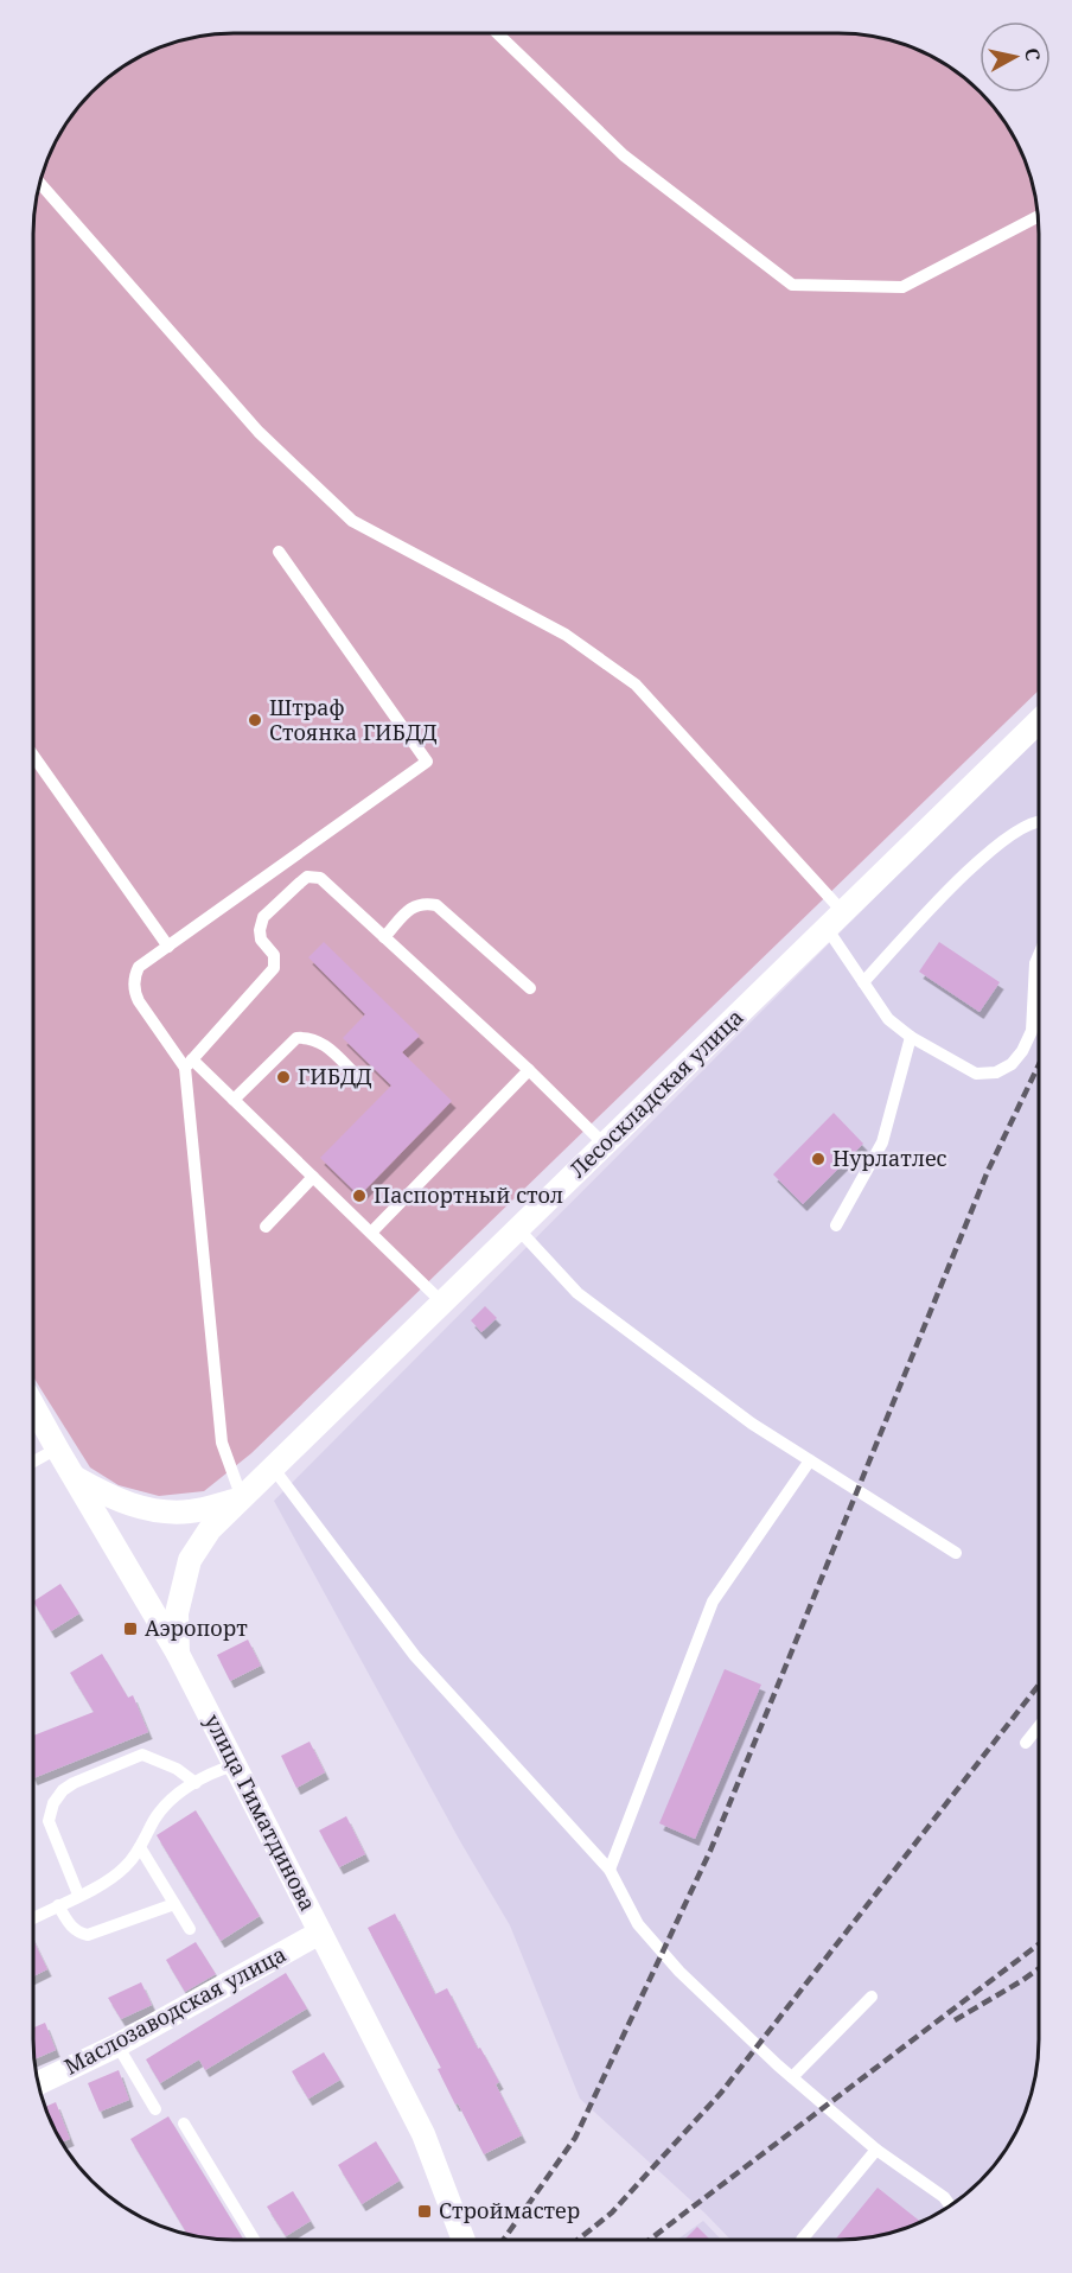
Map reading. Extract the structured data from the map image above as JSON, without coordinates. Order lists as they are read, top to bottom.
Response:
{
  "streets": {
    "street": ["Лесоскладская улица", "улица Гиматдинова", "Маслозаводская улица"]
  },
  "crossings": [
    ["Лесоскладская улица", "улица Гиматдинова"],
    ["улица Гиматдинова", "Маслозаводская улица"]
  ],
  "places": {
    "other": [
      "Штраф Стоянка ГИБДД",
      "ГИБДД",
      "Нурлатлес",
      "Паспортный стол"
    ],
    "transit": ["Аэропорт", "Строймастер"]
  },
  "north": "right"
}
